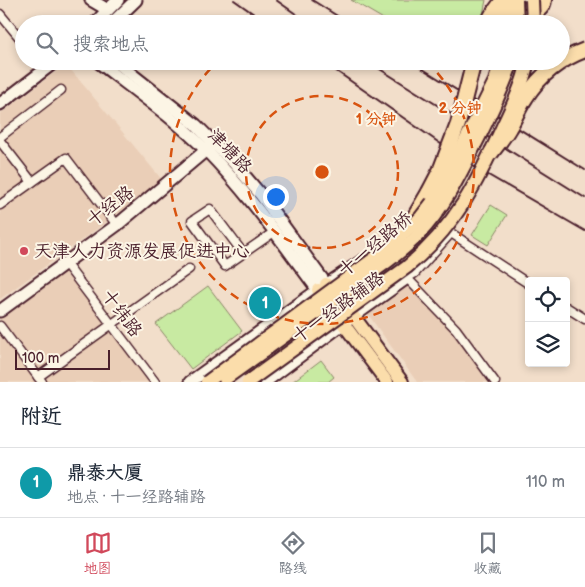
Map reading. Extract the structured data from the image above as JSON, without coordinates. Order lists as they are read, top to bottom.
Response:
{
  "streets": {
    "main road": [
      "津塘路",
      "十经路",
      "十一经路桥",
      "十一经路辅路"
    ],
    "street": ["十纬路"]
  },
  "crossings": [
    ["津塘路", "十经路"],
    ["津塘路", "十一经路辅路"],
    ["十经路", "十纬路"]
  ],
  "places": ["天津人力资源发展促进中心"],
  "scale_bar": "100 m",
  "page": {
    "search": "搜索地点",
    "pins": "1",
    "scale": "100 m",
    "heading": "附近",
    "list": [
      {
        "mark": "1",
        "name": "鼎泰大厦",
        "note": "地点 · 十一经路辅路",
        "value": "110 m"
      }
    ],
    "nav": ["地图", "路线", "收藏"]
  },
  "rings": ["2 分钟", "1 分钟"]
}
